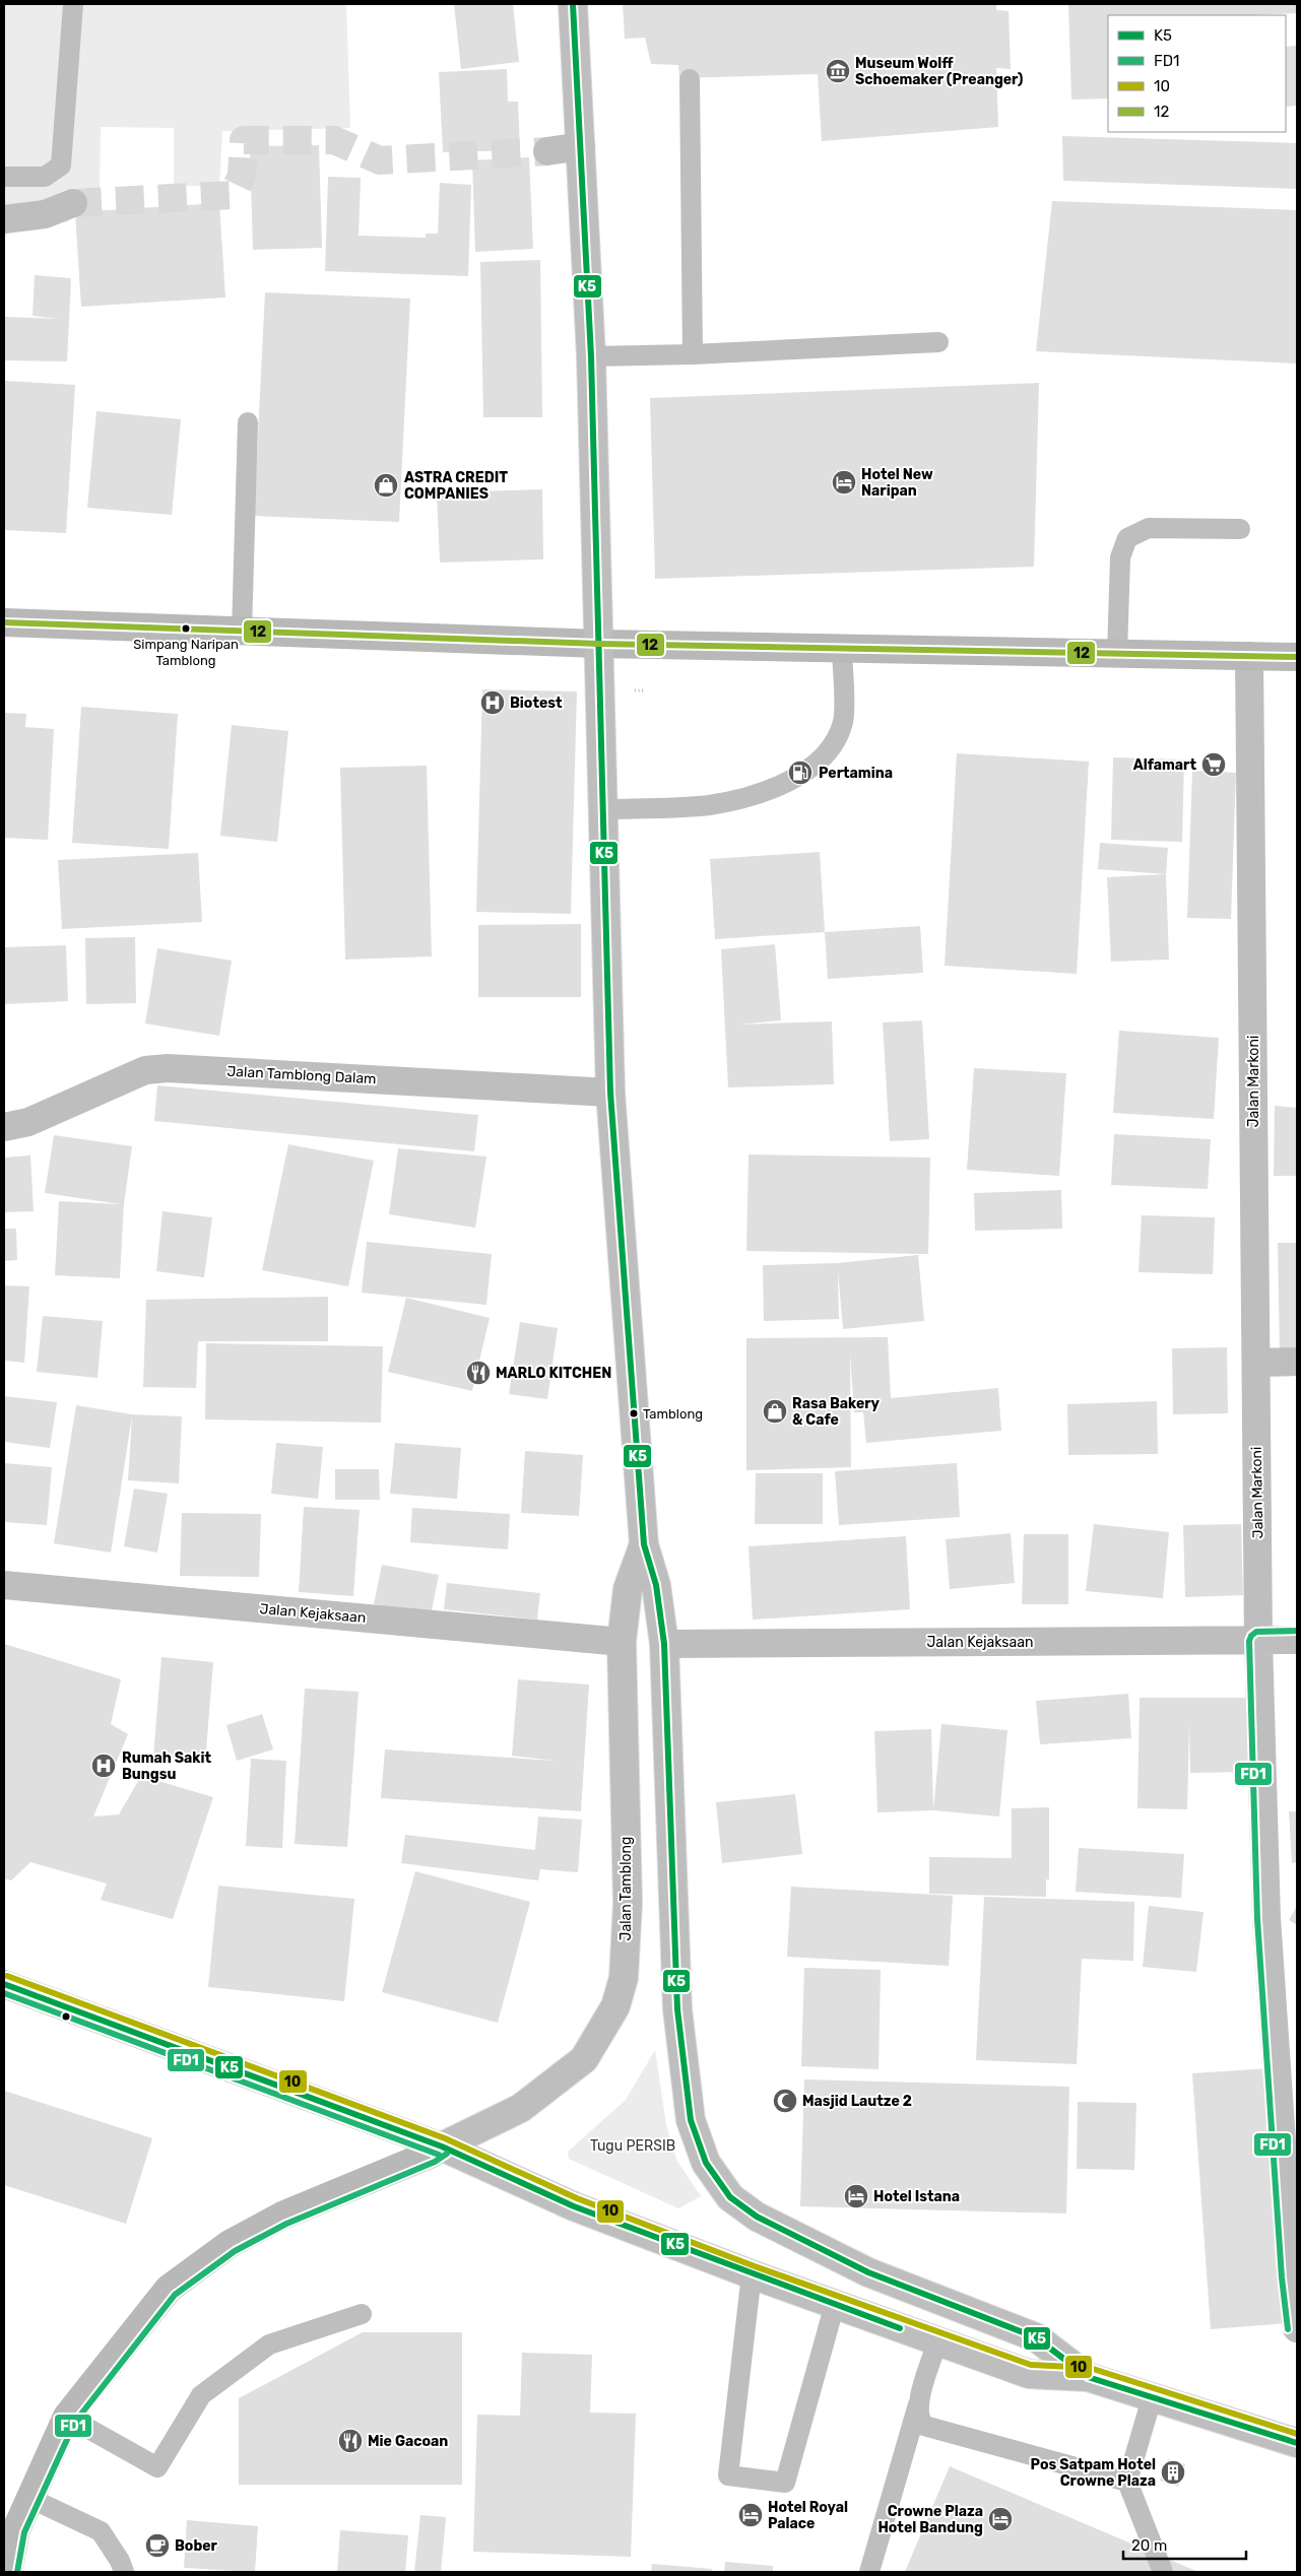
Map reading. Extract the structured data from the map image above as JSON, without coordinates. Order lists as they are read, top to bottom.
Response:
{
  "streets": {
    "main road": [
      "Jalan Tamblong Dalam",
      "Jalan Markoni",
      "Jalan Kejaksaan",
      "Jalan Tamblong"
    ]
  },
  "crossings": [
    ["Jalan Tamblong Dalam", "Jalan Tamblong"],
    ["Jalan Markoni", "Jalan Kejaksaan"],
    ["Jalan Kejaksaan", "Jalan Tamblong"]
  ],
  "parks": ["Tugu PERSIB"],
  "places": {
    "museum": ["Museum Wolff Schoemaker (Preanger)"],
    "hotel": [
      "Hotel New Naripan",
      "Hotel Istana",
      "Hotel Royal Palace",
      "Crowne Plaza Hotel Bandung"
    ],
    "shop": ["ASTRA CREDIT COMPANIES", "Rasa Bakery & Cafe"],
    "other": ["Simpang Naripan Tamblong", "Tamblong"],
    "hospital": ["Biotest", "Rumah Sakit Bungsu"],
    "supermarket": ["Alfamart"],
    "fuel station": ["Pertamina"],
    "restaurant": ["MARLO KITCHEN", "Mie Gacoan"],
    "mosque": ["Masjid Lautze 2"],
    "building": ["Pos Satpam Hotel Crowne Plaza"],
    "cafe": ["Bober"]
  },
  "lines": [
    "transit line K5",
    "transit line 12",
    "transit line FD1",
    "transit line 10"
  ],
  "legend": [
    "K5",
    "FD1",
    "10",
    "12"
  ],
  "scale_bar": "20 m"
}
